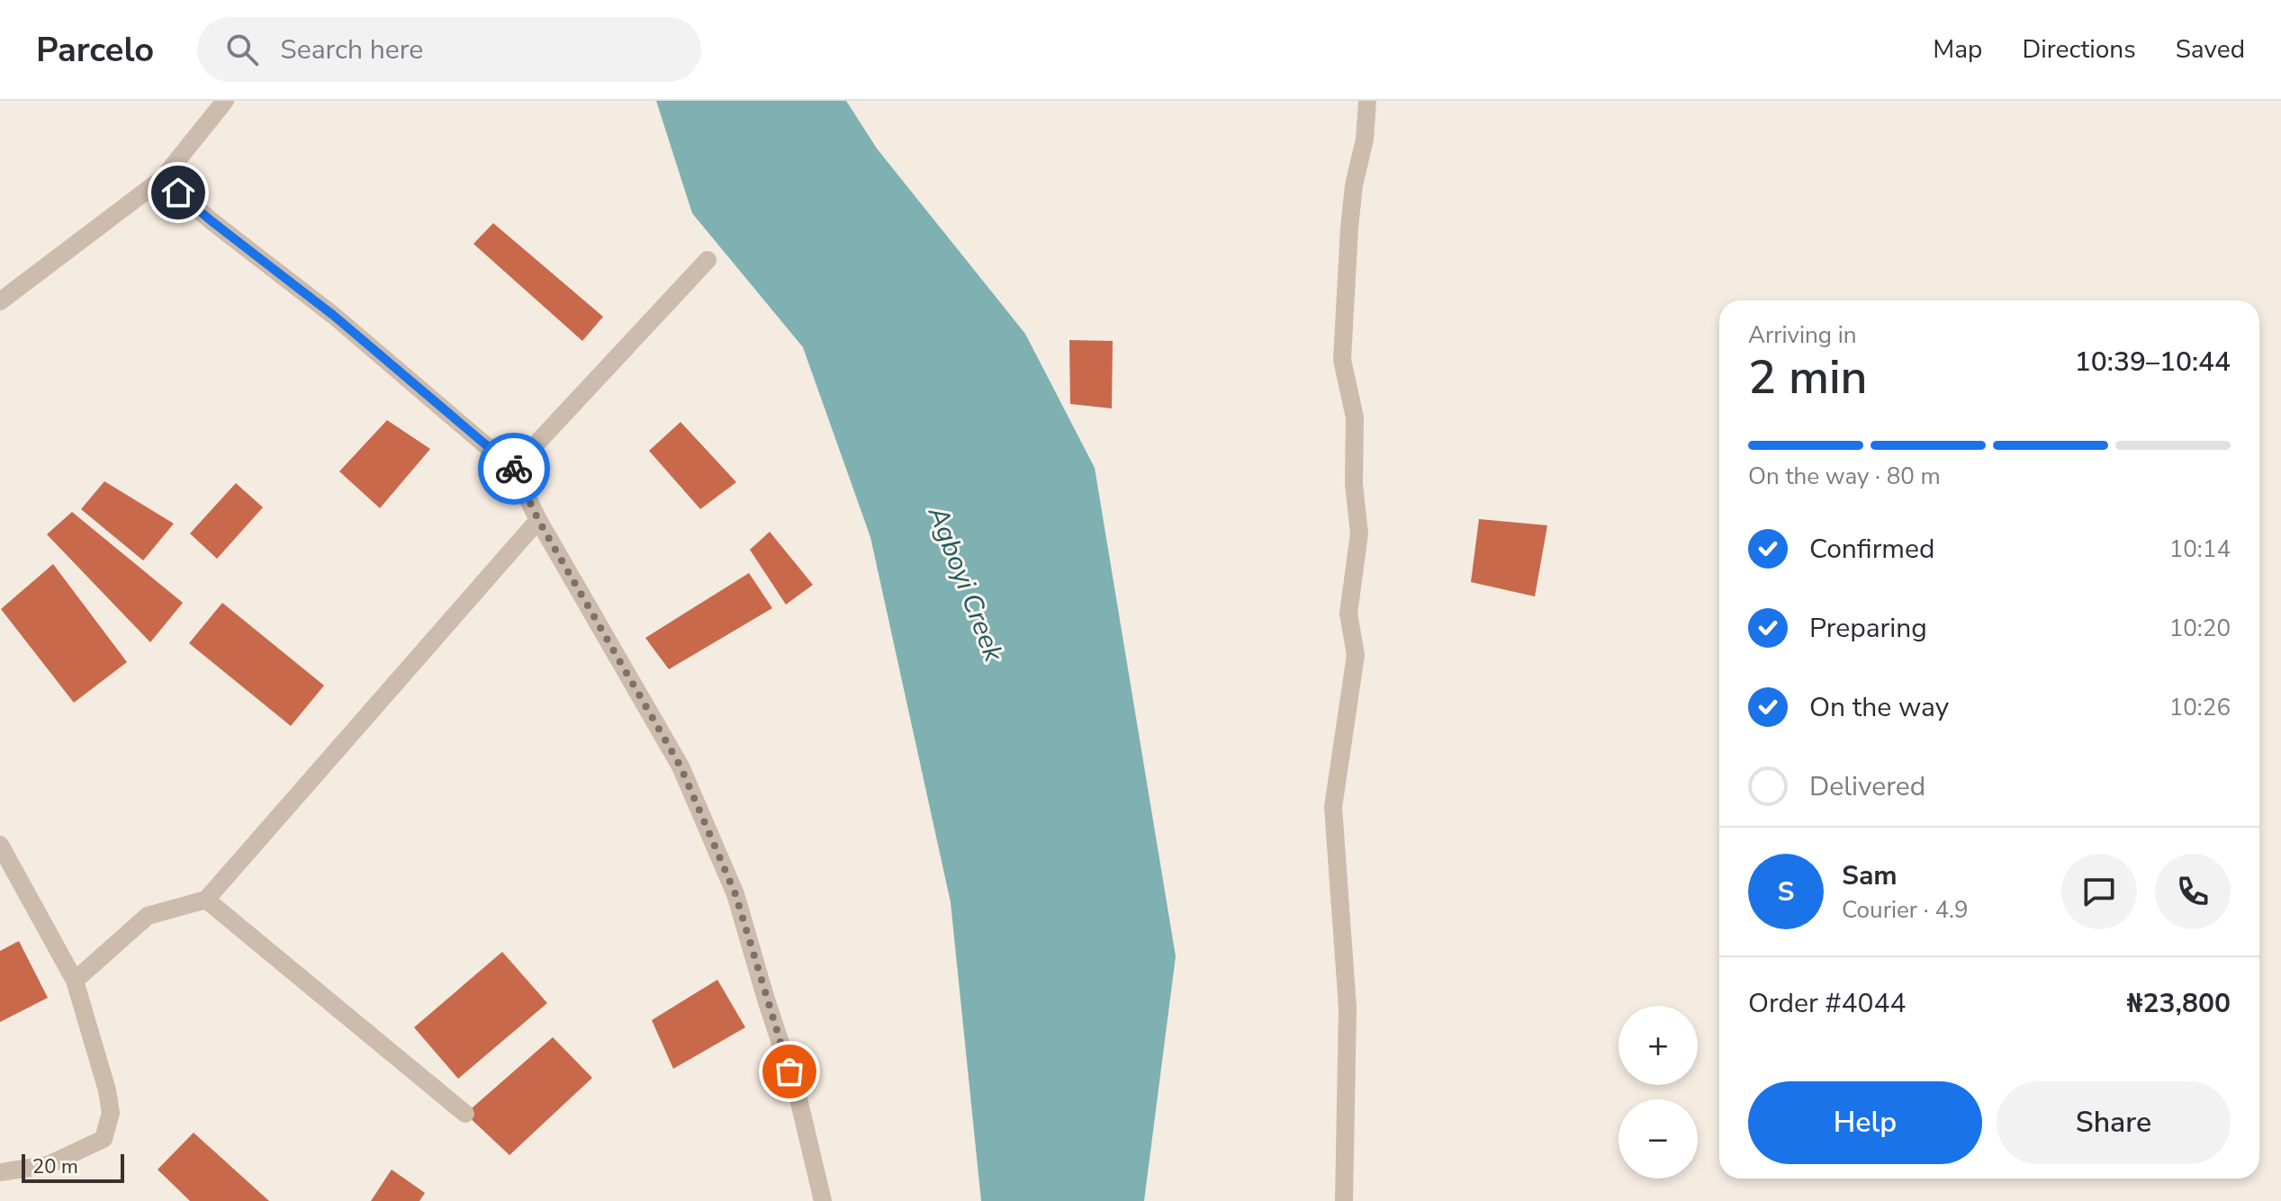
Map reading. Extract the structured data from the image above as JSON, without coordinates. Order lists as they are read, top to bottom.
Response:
{
  "water": ["Agboyi Creek"],
  "scale_bar": "20 m",
  "page": {
    "header": "Parcelo",
    "search": "Search here",
    "nav": ["Map", "Directions", "Saved"],
    "heading": ["2 min", "Arriving in", "10:39–10:44"],
    "panel": [
      "Sam",
      "Courier · 4.9",
      "Order #4044",
      "₦23,800"
    ],
    "bar": "On the way · 80 m",
    "list": [
      ["Confirmed", "10:14"],
      ["Preparing", "10:20"],
      ["On the way", "10:26"],
      "Delivered"
    ],
    "round": "S",
    "map_buttons": ["+", "−"],
    "buttons": ["Help", "Share"],
    "scale": "20 m"
  }
}
